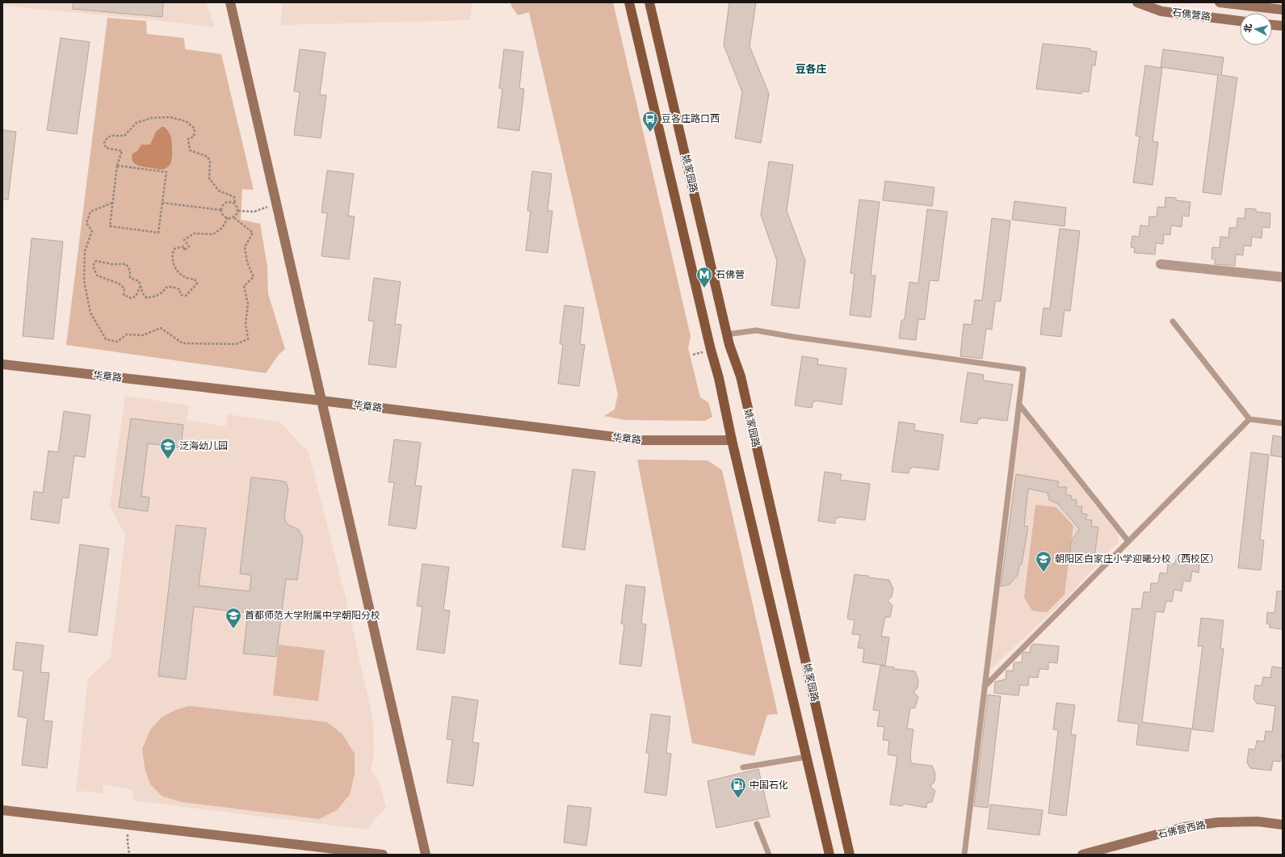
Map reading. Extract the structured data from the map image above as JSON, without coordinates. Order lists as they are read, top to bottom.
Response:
{
  "streets": {
    "main road": ["姚家园路"],
    "street": ["石佛营路", "华章路", "石佛营西路"]
  },
  "districts": ["豆各庄"],
  "places": {
    "bus stop": ["豆各庄路口西"],
    "metro station": ["石佛营"],
    "school or university": ["泛海幼儿园", "朝阳区白家庄小学迎曦分校（西校区）", "首都师范大学附属中学朝阳分校"],
    "fuel station": ["中国石化"]
  },
  "north": "left"
}
